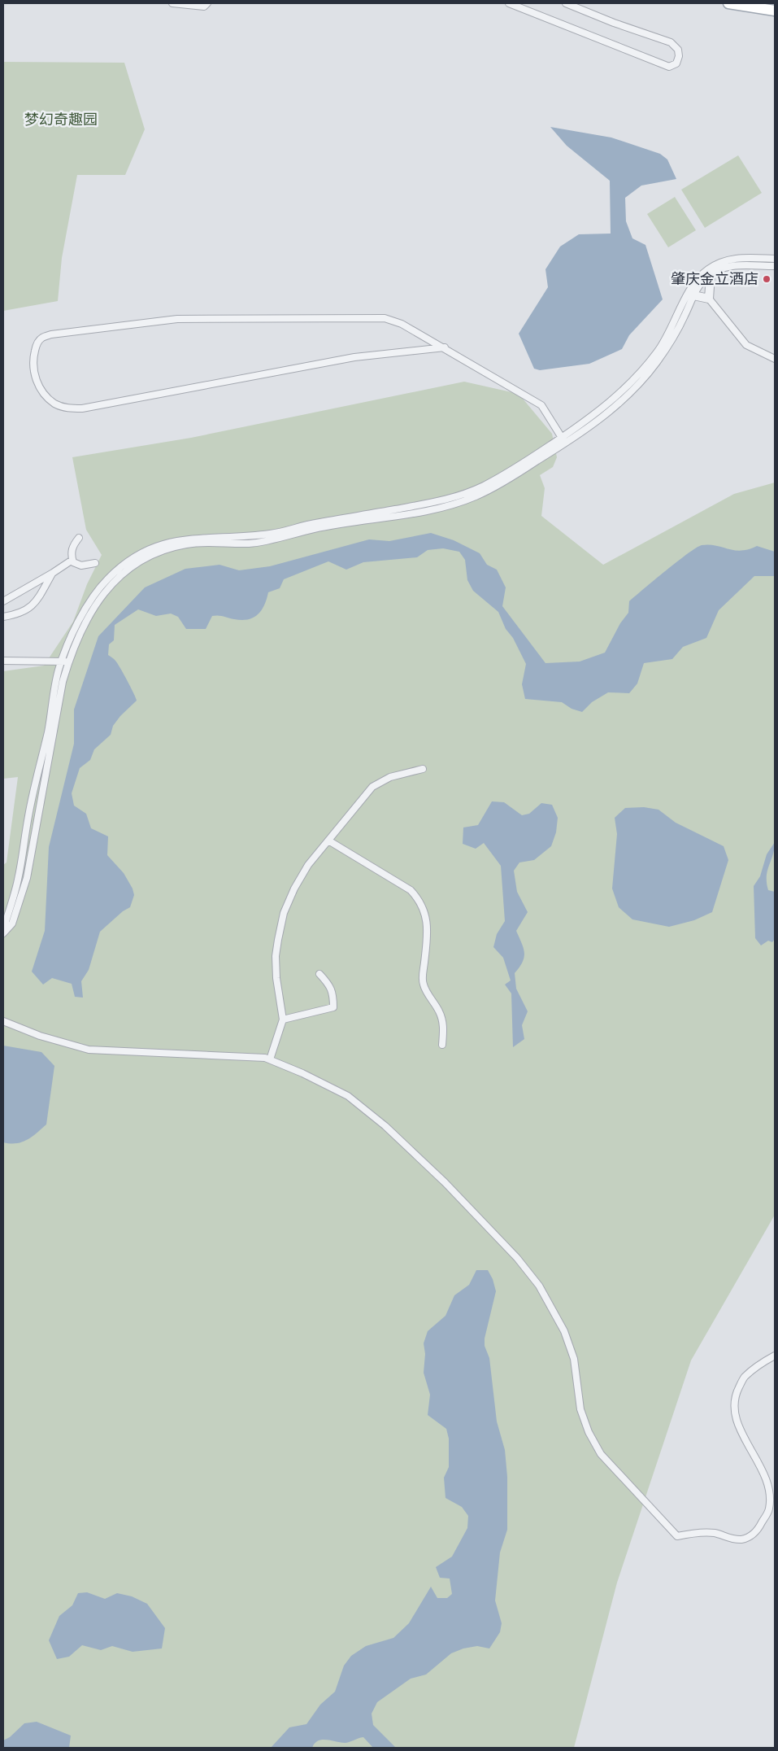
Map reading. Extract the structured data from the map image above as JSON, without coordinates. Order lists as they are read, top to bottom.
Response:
{
  "parks": ["梦幻奇趣园"],
  "places": ["肇庆金立酒店"]
}
